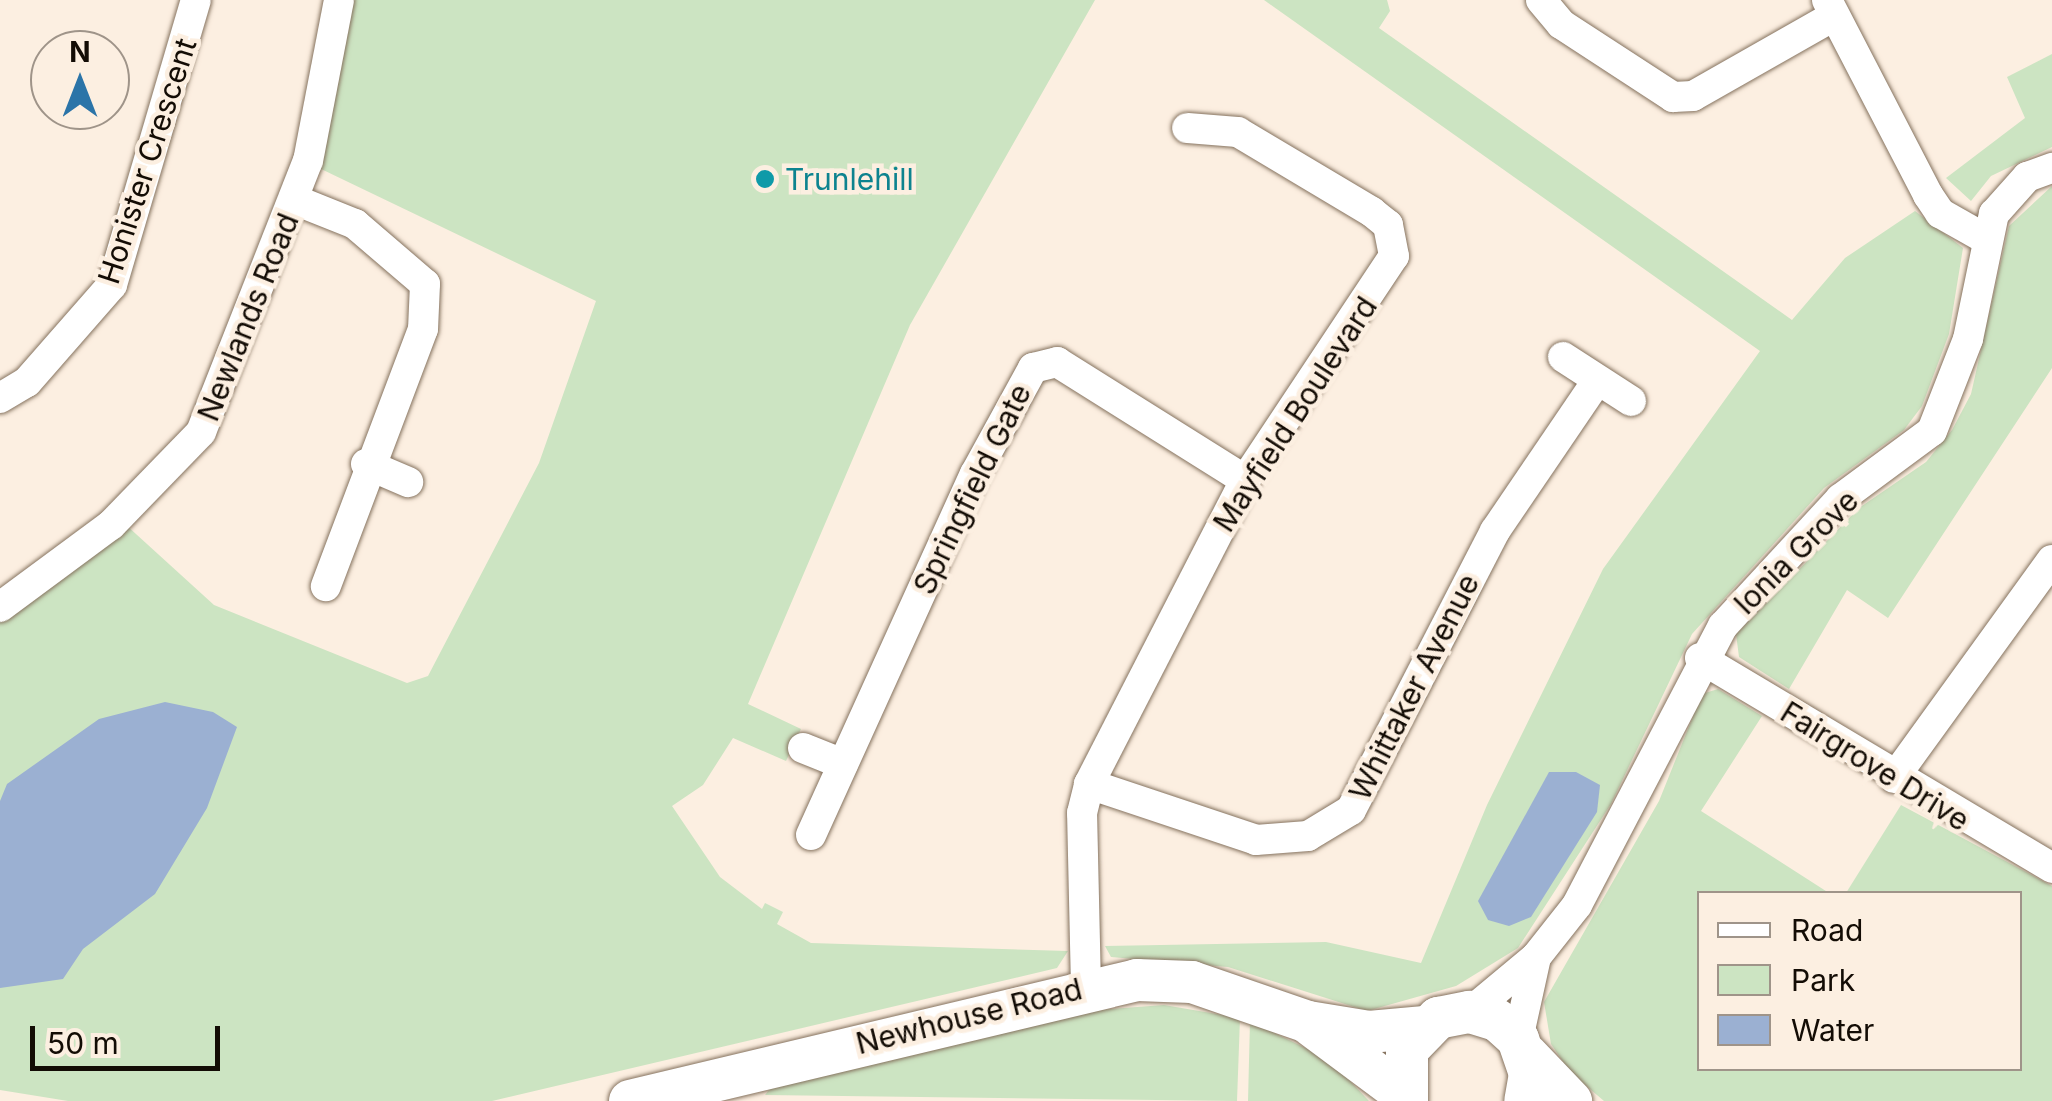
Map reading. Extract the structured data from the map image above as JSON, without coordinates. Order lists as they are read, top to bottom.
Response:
{
  "streets": {
    "street": [
      "Honister Crescent",
      "Newlands Road",
      "Mayfield Boulevard",
      "Springfield Gate",
      "Ionia Grove",
      "Whittaker Avenue",
      "Fairgrove Drive",
      "Newhouse Road"
    ]
  },
  "crossings": [
    ["Mayfield Boulevard", "Springfield Gate"],
    ["Mayfield Boulevard", "Whittaker Avenue"],
    ["Mayfield Boulevard", "Newhouse Road"],
    ["Ionia Grove", "Fairgrove Drive"],
    ["Ionia Grove", "Newhouse Road"]
  ],
  "places": ["Trunlehill"],
  "legend": ["Road", "Park", "Water"],
  "scale_bar": "50 m",
  "north": "top"
}
